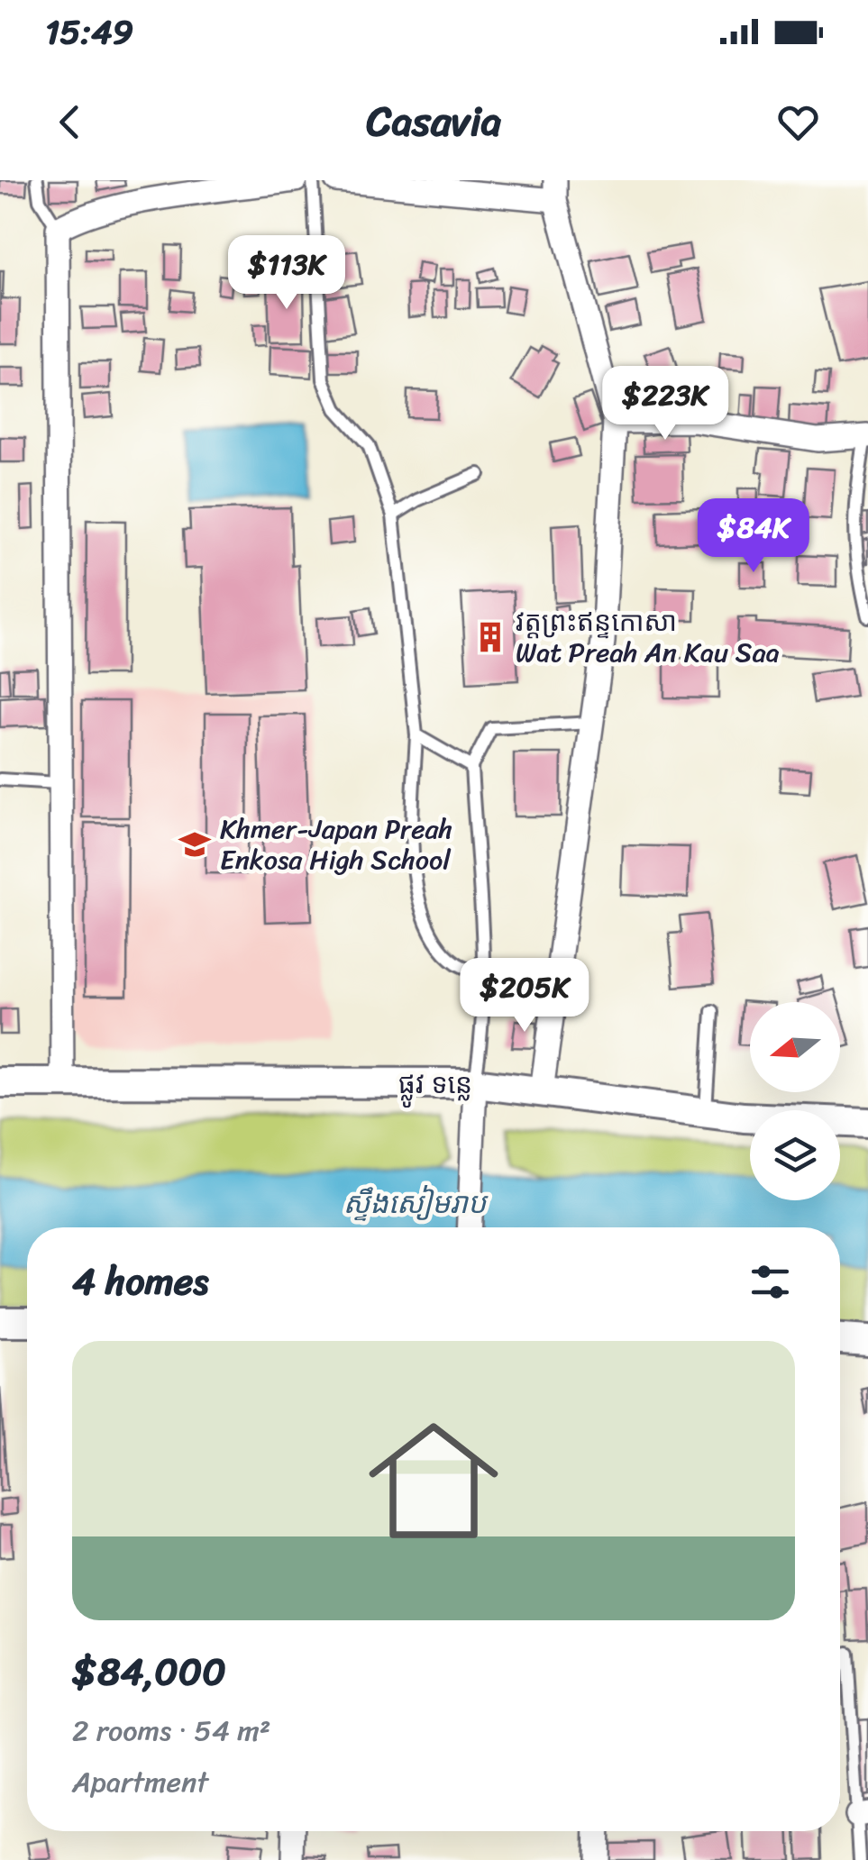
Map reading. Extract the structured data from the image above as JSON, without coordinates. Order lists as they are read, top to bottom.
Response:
{
  "streets": {
    "street": ["ផ្លូវ ទន្លេ"]
  },
  "water": ["ស្ទឹងសៀមរាប"],
  "places": {
    "building": ["វត្តព្រះឥន្ទកោសា Wat Preah An Kau Saa"],
    "school or university": ["Khmer-Japan Preah Enkosa High School"]
  },
  "north": "left",
  "page": {
    "status": "15:49",
    "header": "Casavia",
    "price": [
      "$113K",
      "$223K",
      "$84K",
      "$205K"
    ],
    "heading": "4 homes",
    "list": [
      {
        "name": "$84,000",
        "note": "2 rooms · 54 m² · Apartment"
      }
    ]
  }
}
